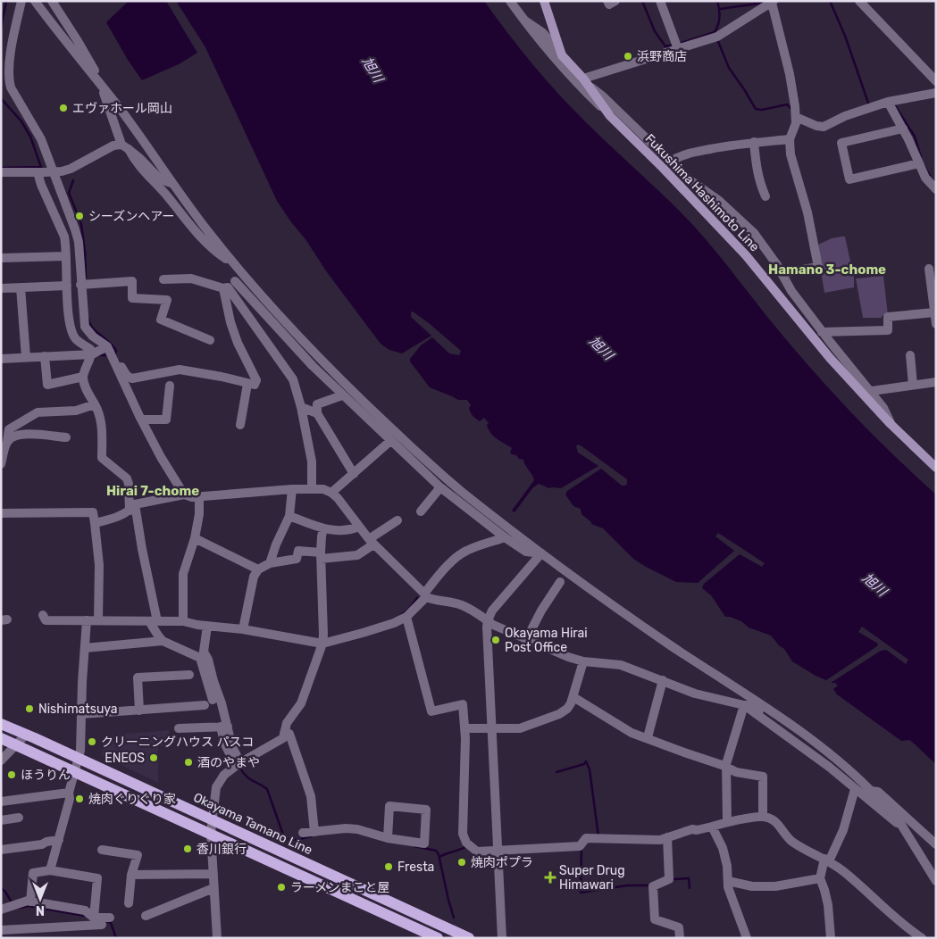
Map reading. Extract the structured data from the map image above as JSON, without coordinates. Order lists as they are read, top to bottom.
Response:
{
  "streets": {
    "main road": ["Fukushima Hashimoto Line", "Okayama Tamano Line"]
  },
  "districts": ["Hamano 3-chome", "Hirai 7-chome"],
  "water": ["旭川"],
  "places": {
    "other": [
      "浜野商店",
      "エヴァホール岡山",
      "シーズンヘアー",
      "Okayama Hirai Post Office",
      "Nishimatsuya",
      "クリーニングハウス パスコ",
      "ENEOS",
      "酒のやまや",
      "ほうりん",
      "焼肉ぐりぐり家",
      "香川銀行",
      "焼肉ポプラ",
      "Fresta",
      "ラーメンまこと屋"
    ],
    "health": ["Super Drug Himawari"]
  },
  "north": "bottom"
}
